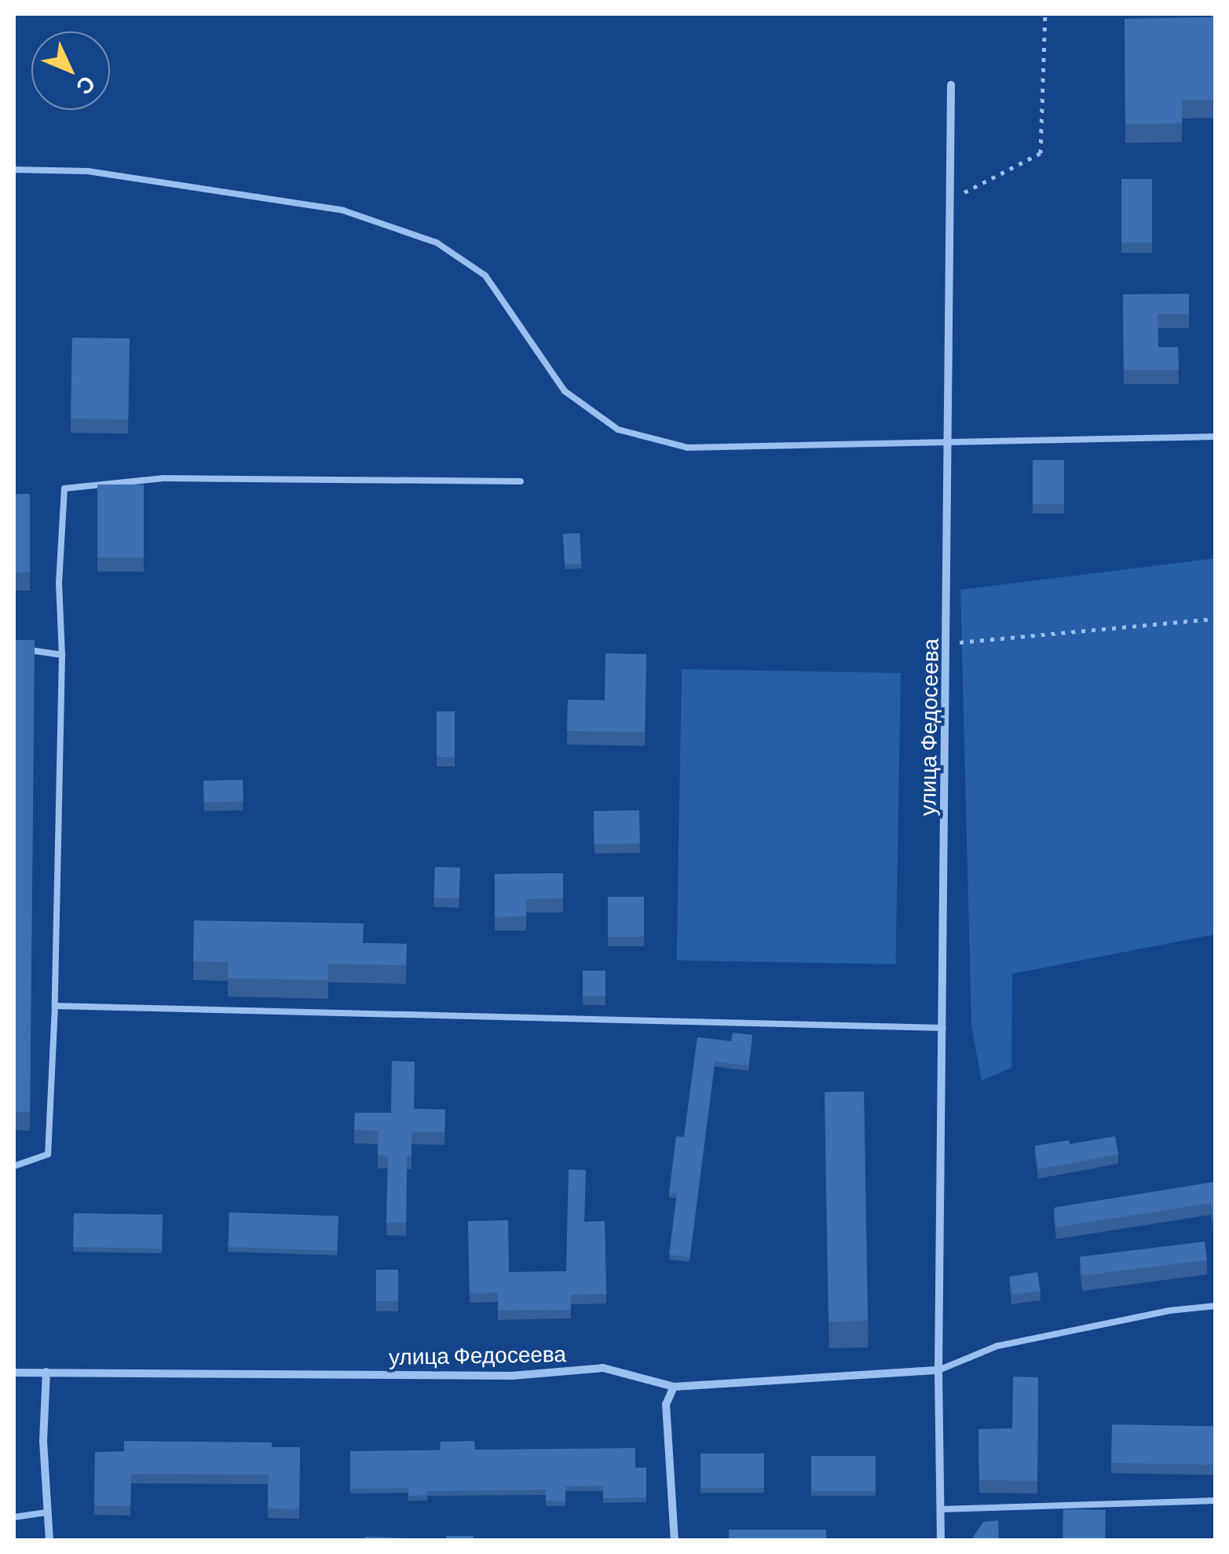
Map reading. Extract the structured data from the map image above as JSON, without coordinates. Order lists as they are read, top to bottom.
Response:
{
  "streets": {
    "street": ["улица Федосеева"]
  },
  "north": "bottom right"
}
